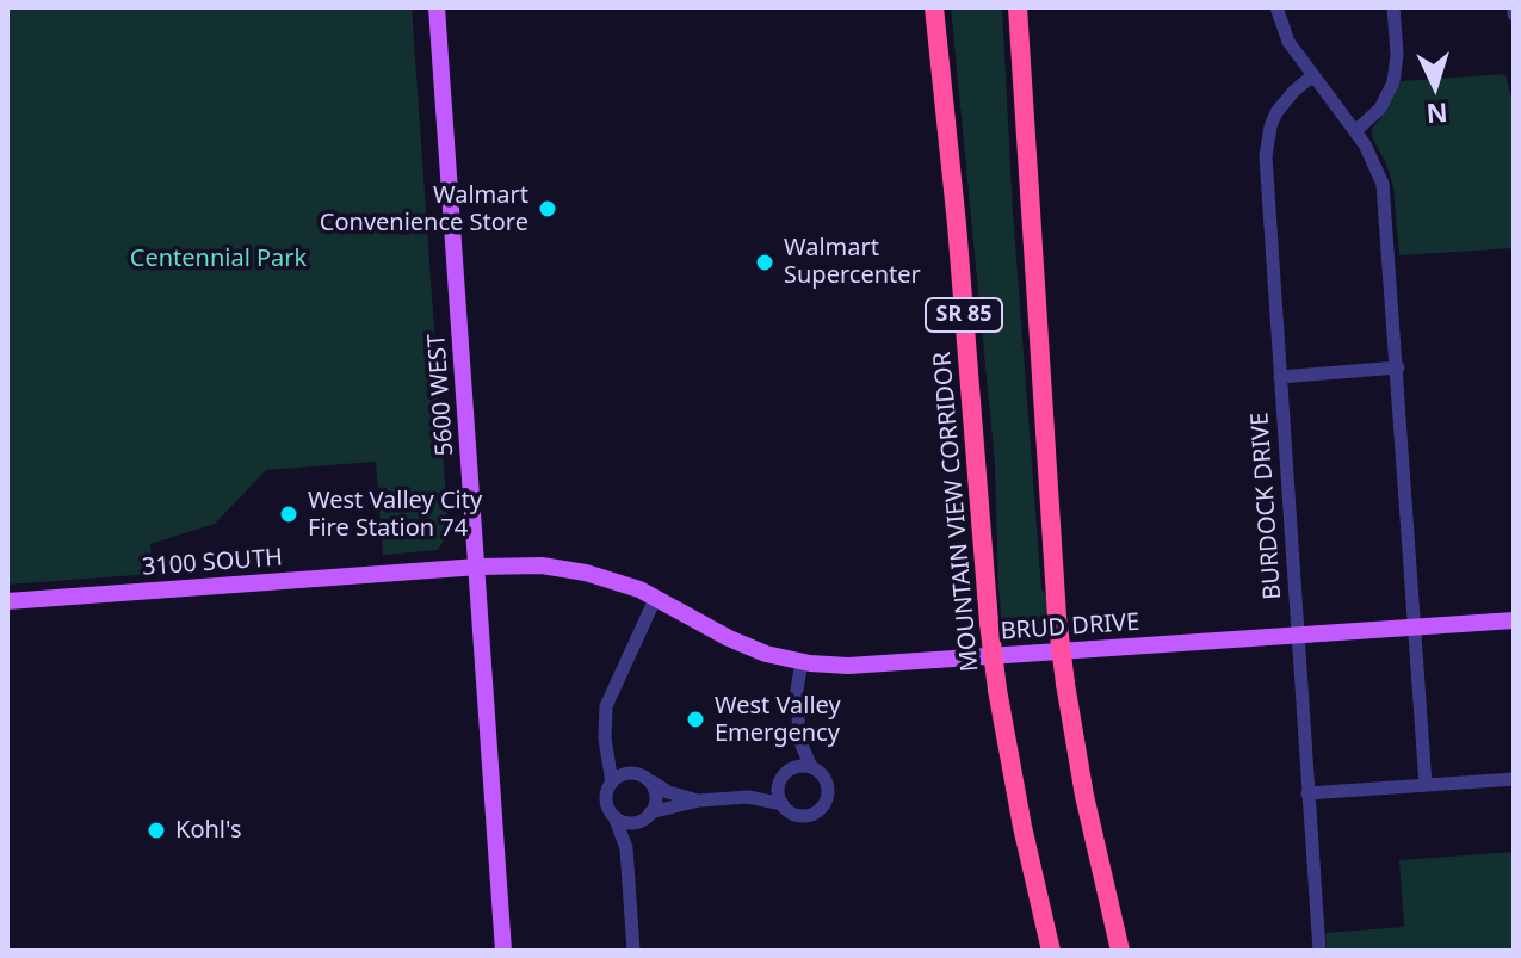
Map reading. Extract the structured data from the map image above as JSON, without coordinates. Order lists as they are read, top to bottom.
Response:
{
  "streets": {
    "highway": ["SR 85", "MOUNTAIN VIEW CORRIDOR"],
    "main road": ["5600 WEST", "3100 SOUTH", "BRUD DRIVE"],
    "street": ["BURDOCK DRIVE"]
  },
  "crossings": [
    ["5600 WEST", "3100 SOUTH"],
    ["5600 WEST", "BRUD DRIVE"],
    ["BURDOCK DRIVE", "BRUD DRIVE"],
    ["3100 SOUTH", "BRUD DRIVE"]
  ],
  "parks": ["Centennial Park"],
  "places": [
    "Walmart Convenience Store",
    "Walmart Supercenter",
    "West Valley City Fire Station 74",
    "West Valley Emergency",
    "Kohl's"
  ],
  "north": "bottom"
}
